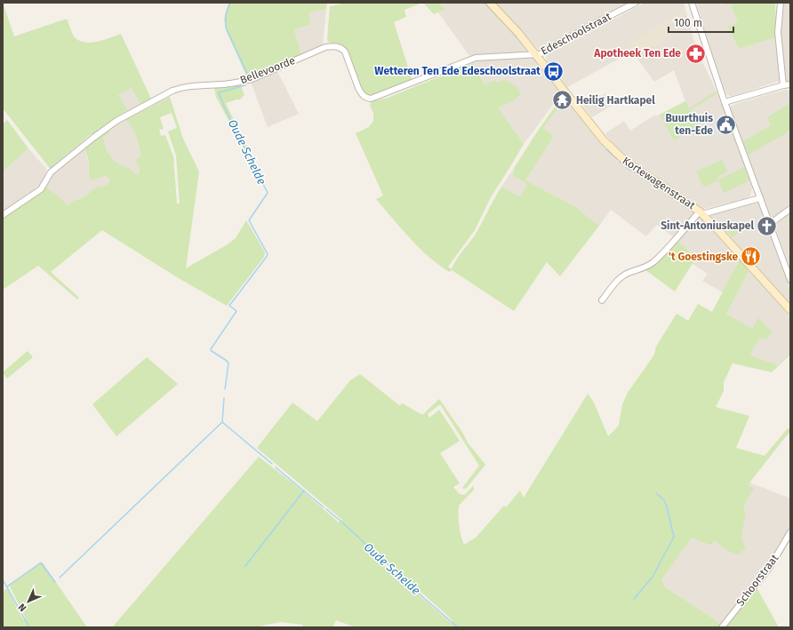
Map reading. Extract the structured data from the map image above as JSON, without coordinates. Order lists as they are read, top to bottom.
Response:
{
  "streets": {
    "street": [
      "Edeschoolstraat",
      "Bellevoorde",
      "Kortewagenstraat",
      "Schoorstraat"
    ]
  },
  "crossings": [
    ["Edeschoolstraat", "Bellevoorde"],
    ["Edeschoolstraat", "Kortewagenstraat"],
    ["Bellevoorde", "Kortewagenstraat"]
  ],
  "water": ["Oude Schelde"],
  "places": {
    "pharmacy": ["Apotheek Ten Ede"],
    "bus stop": ["Wetteren Ten Ede Edeschoolstraat"],
    "temple": ["Heilig Hartkapel"],
    "public building": ["Buurthuis ten-Ede"],
    "church": ["Sint-Antoniuskapel"],
    "restaurant": ["'t Goestingske"]
  },
  "scale_bar": "100 m",
  "north": "bottom left"
}
